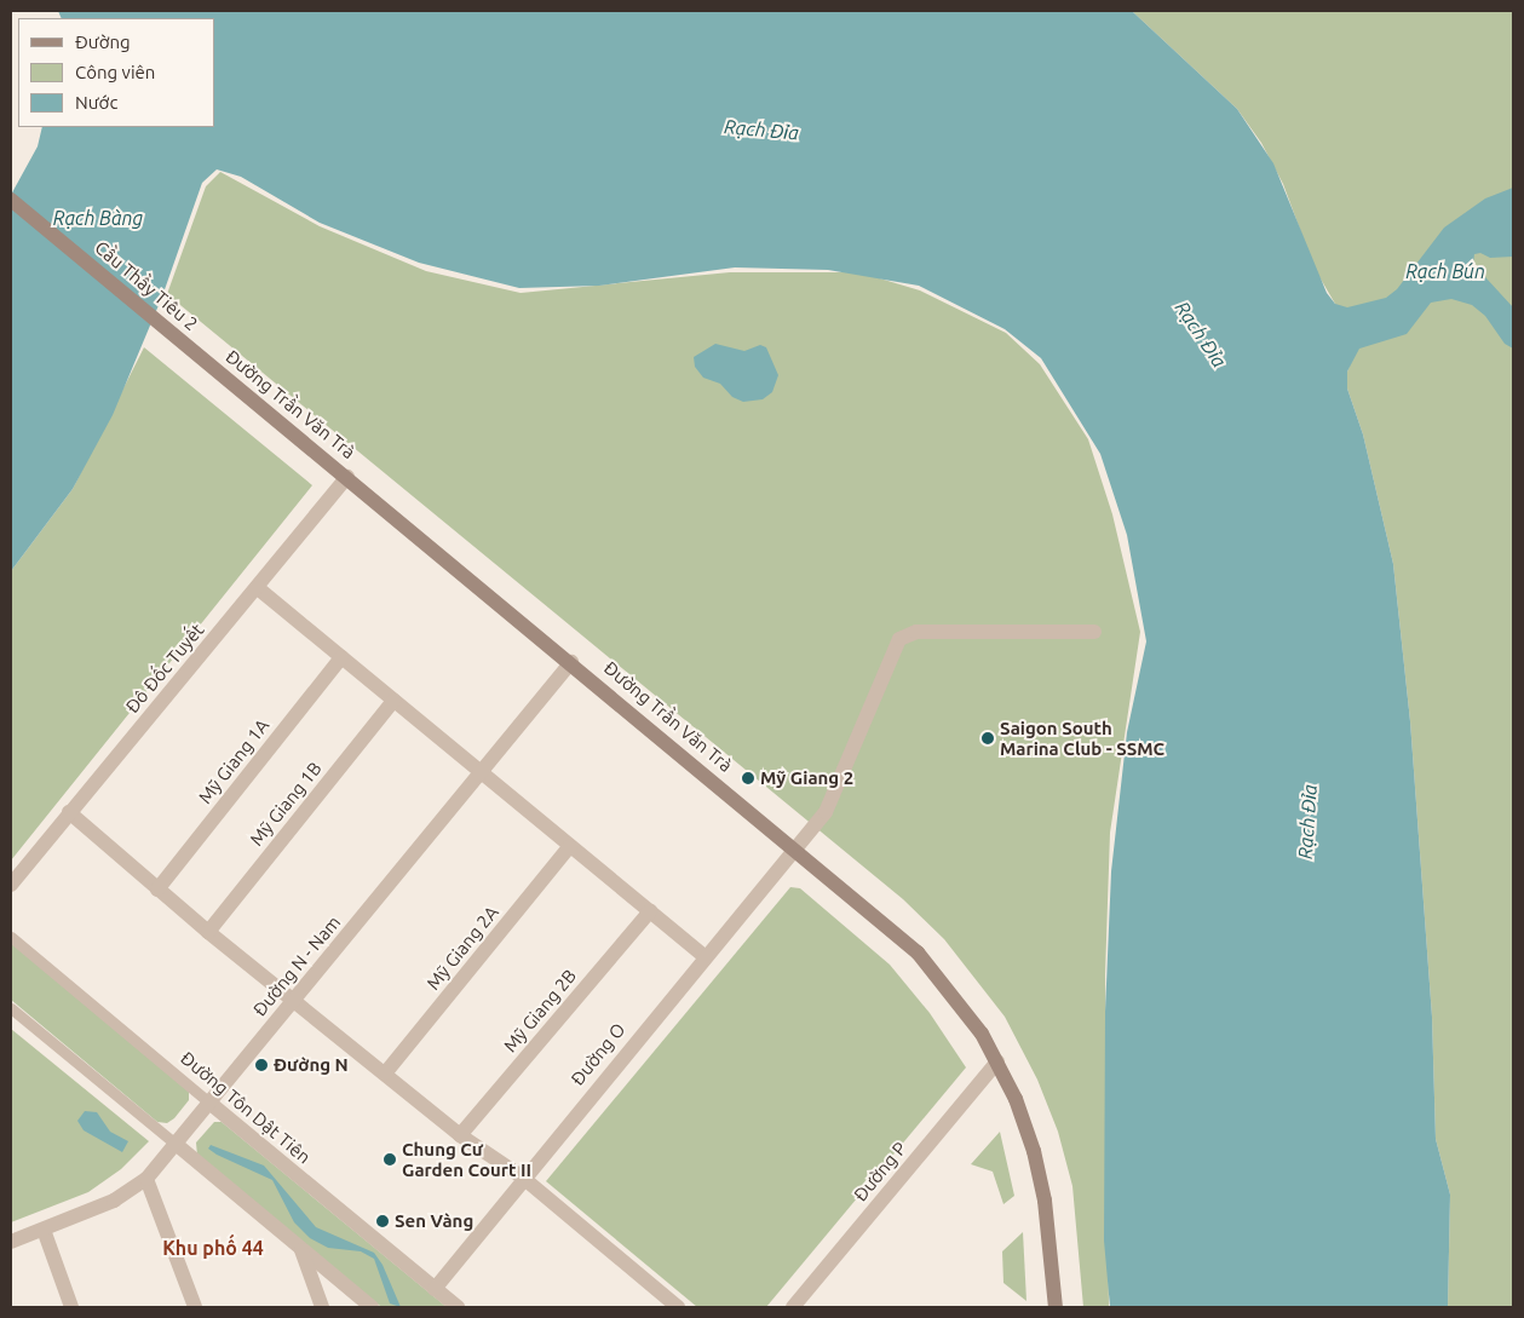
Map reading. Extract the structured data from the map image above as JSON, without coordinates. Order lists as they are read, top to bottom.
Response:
{
  "streets": {
    "main road": ["Cầu Thầy Tiêu 2", "Đường Trần Văn Trà"],
    "street": [
      "Đô Đốc Tuyết",
      "Mỹ Giang 1A",
      "Mỹ Giang 1B",
      "Mỹ Giang 2A",
      "Đường N - Nam",
      "Mỹ Giang 2B",
      "Đường O",
      "Đường Tôn Dật Tiên",
      "Đường P"
    ]
  },
  "crossings": [
    ["Cầu Thầy Tiêu 2", "Đường Trần Văn Trà"],
    ["Đường Trần Văn Trà", "Đô Đốc Tuyết"],
    ["Đường Trần Văn Trà", "Đường N - Nam"],
    ["Đường Trần Văn Trà", "Đường O"],
    ["Đường Trần Văn Trà", "Đường P"],
    ["Đường N - Nam", "Đường Tôn Dật Tiên"],
    ["Đường O", "Đường Tôn Dật Tiên"]
  ],
  "districts": ["Khu phố 44"],
  "water": ["Rạch Đỉa", "Rạch Bàng", "Rạch Bún"],
  "places": [
    "Saigon South Marina Club - SSMC",
    "Mỹ Giang 2",
    "Đường N",
    "Chung Cư Garden Court II",
    "Sen Vàng"
  ],
  "legend": ["Đường", "Công viên", "Nước"]
}
